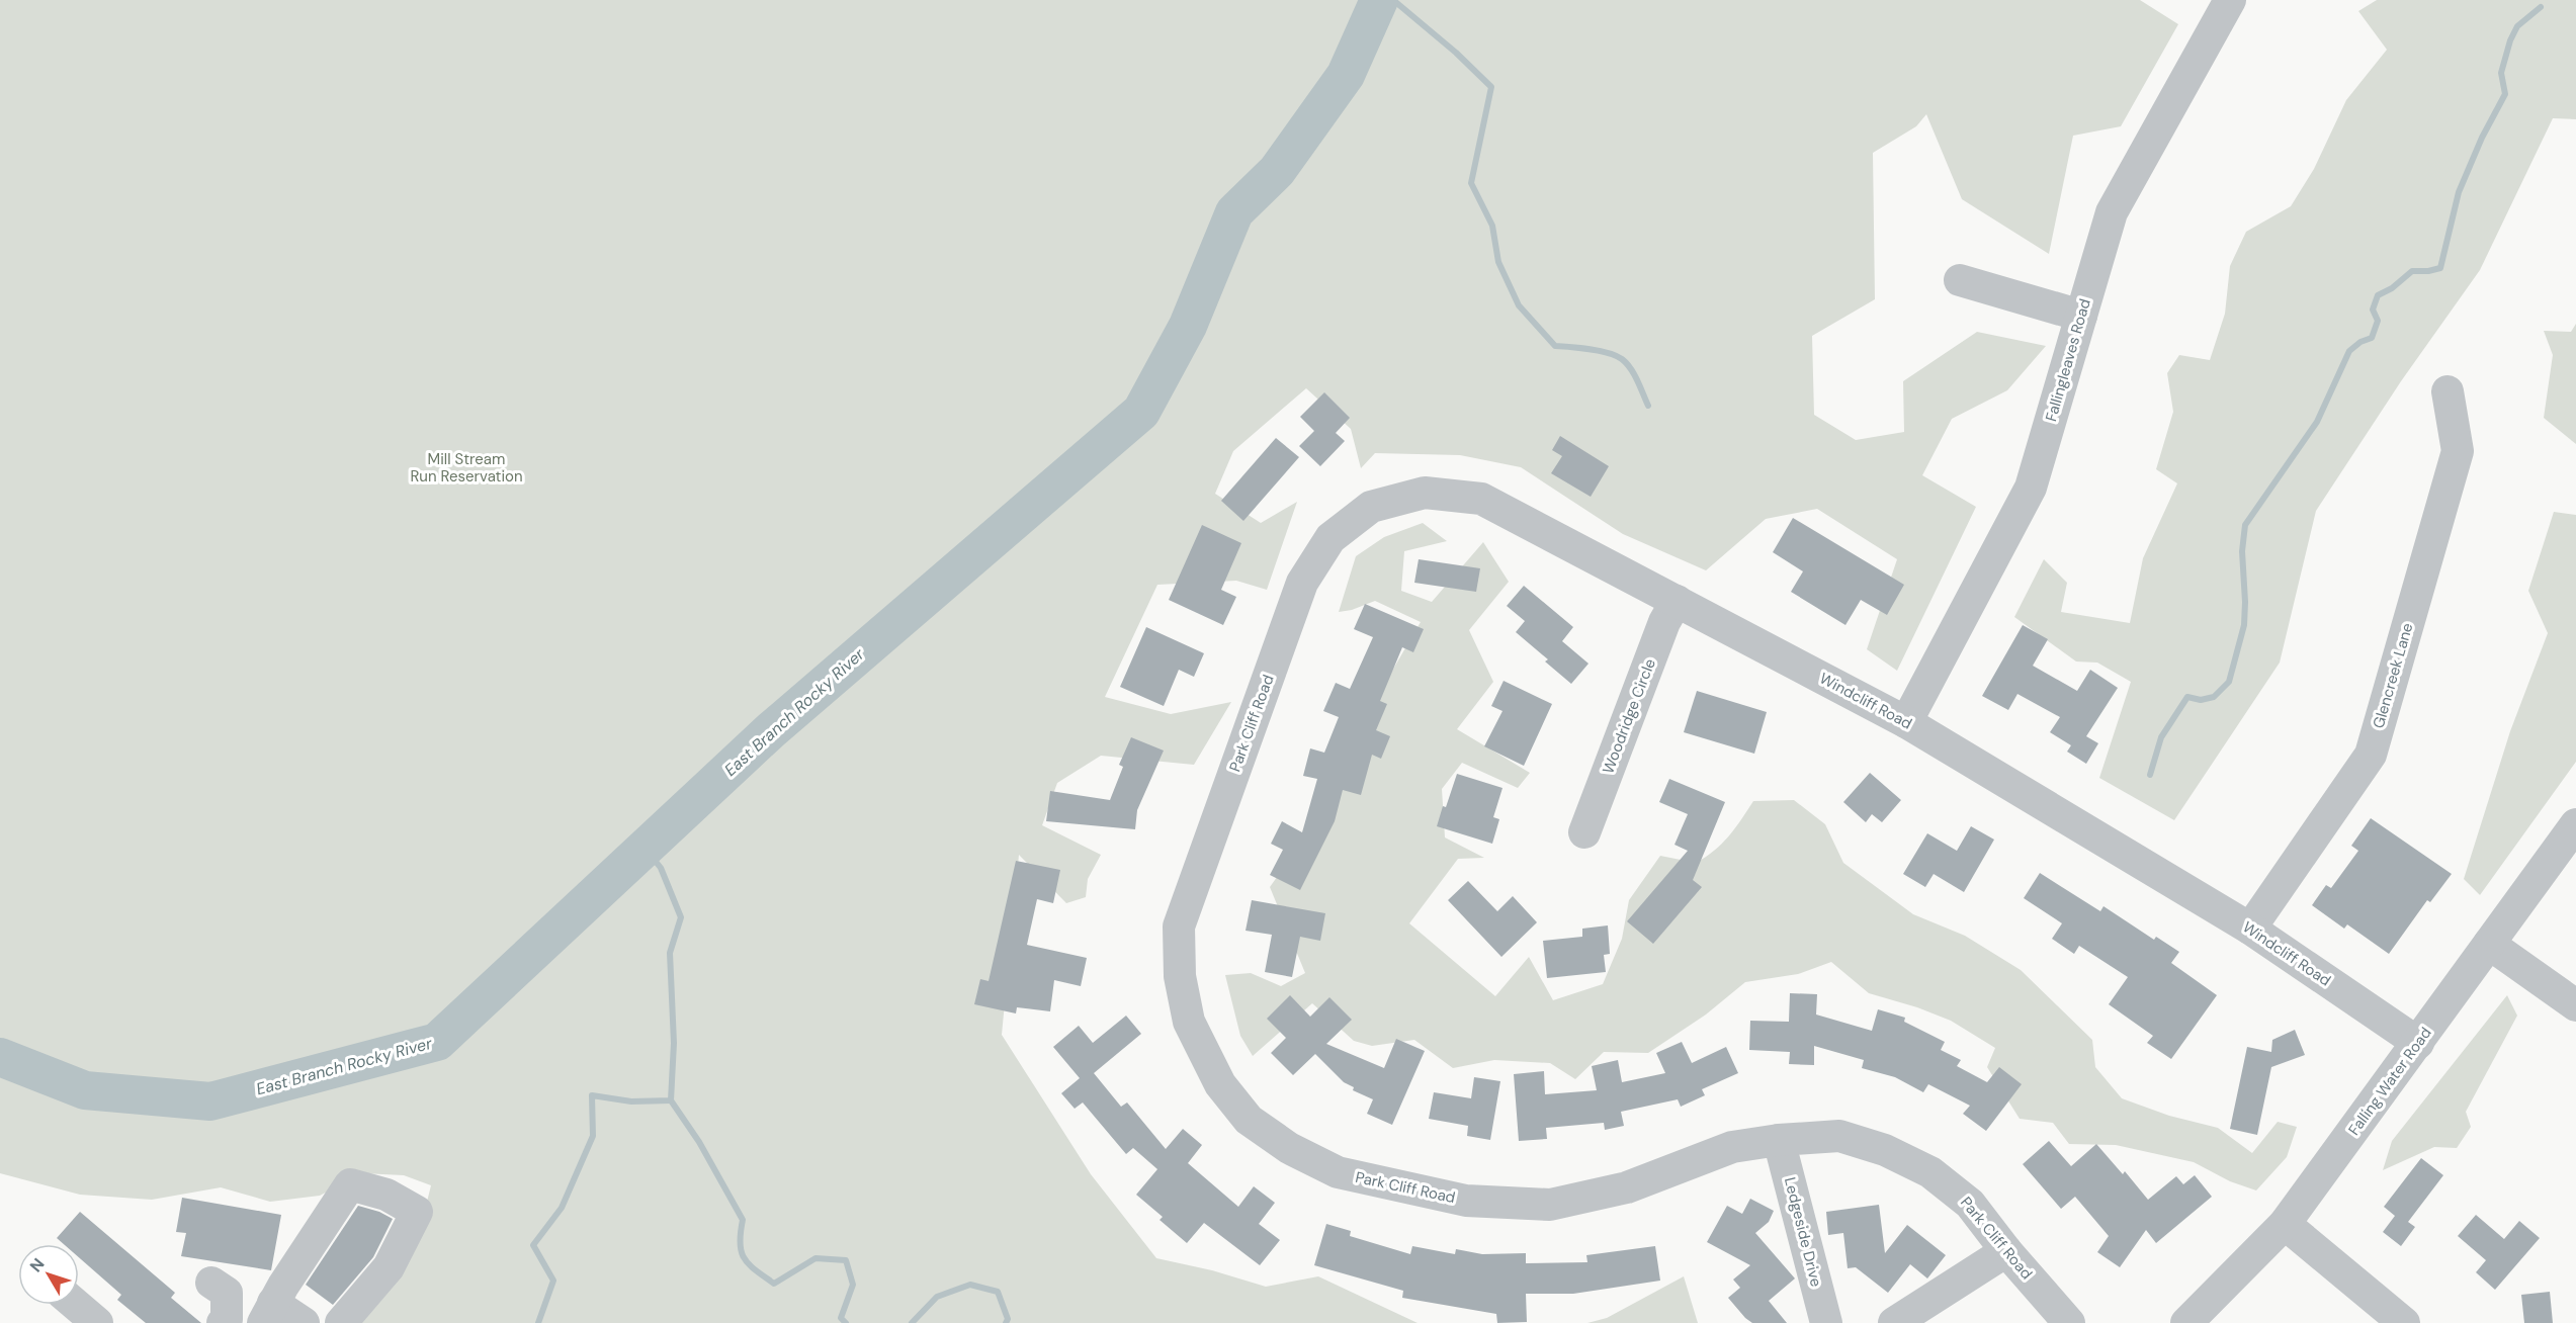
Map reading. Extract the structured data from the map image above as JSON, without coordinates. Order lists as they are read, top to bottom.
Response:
{
  "streets": {
    "street": [
      "Fallingleaves Road",
      "Glencreek Lane",
      "Windcliff Road",
      "Woodridge Circle",
      "Park Cliff Road",
      "Falling Water Road",
      "Ledgeside Drive"
    ]
  },
  "crossings": [
    ["Fallingleaves Road", "Windcliff Road"],
    ["Glencreek Lane", "Windcliff Road"],
    ["Windcliff Road", "Woodridge Circle"],
    ["Windcliff Road", "Park Cliff Road"],
    ["Windcliff Road", "Falling Water Road"],
    ["Park Cliff Road", "Ledgeside Drive"]
  ],
  "water": ["East Branch Rocky River"],
  "parks": ["Mill Stream Run Reservation"],
  "north": "top left"
}
